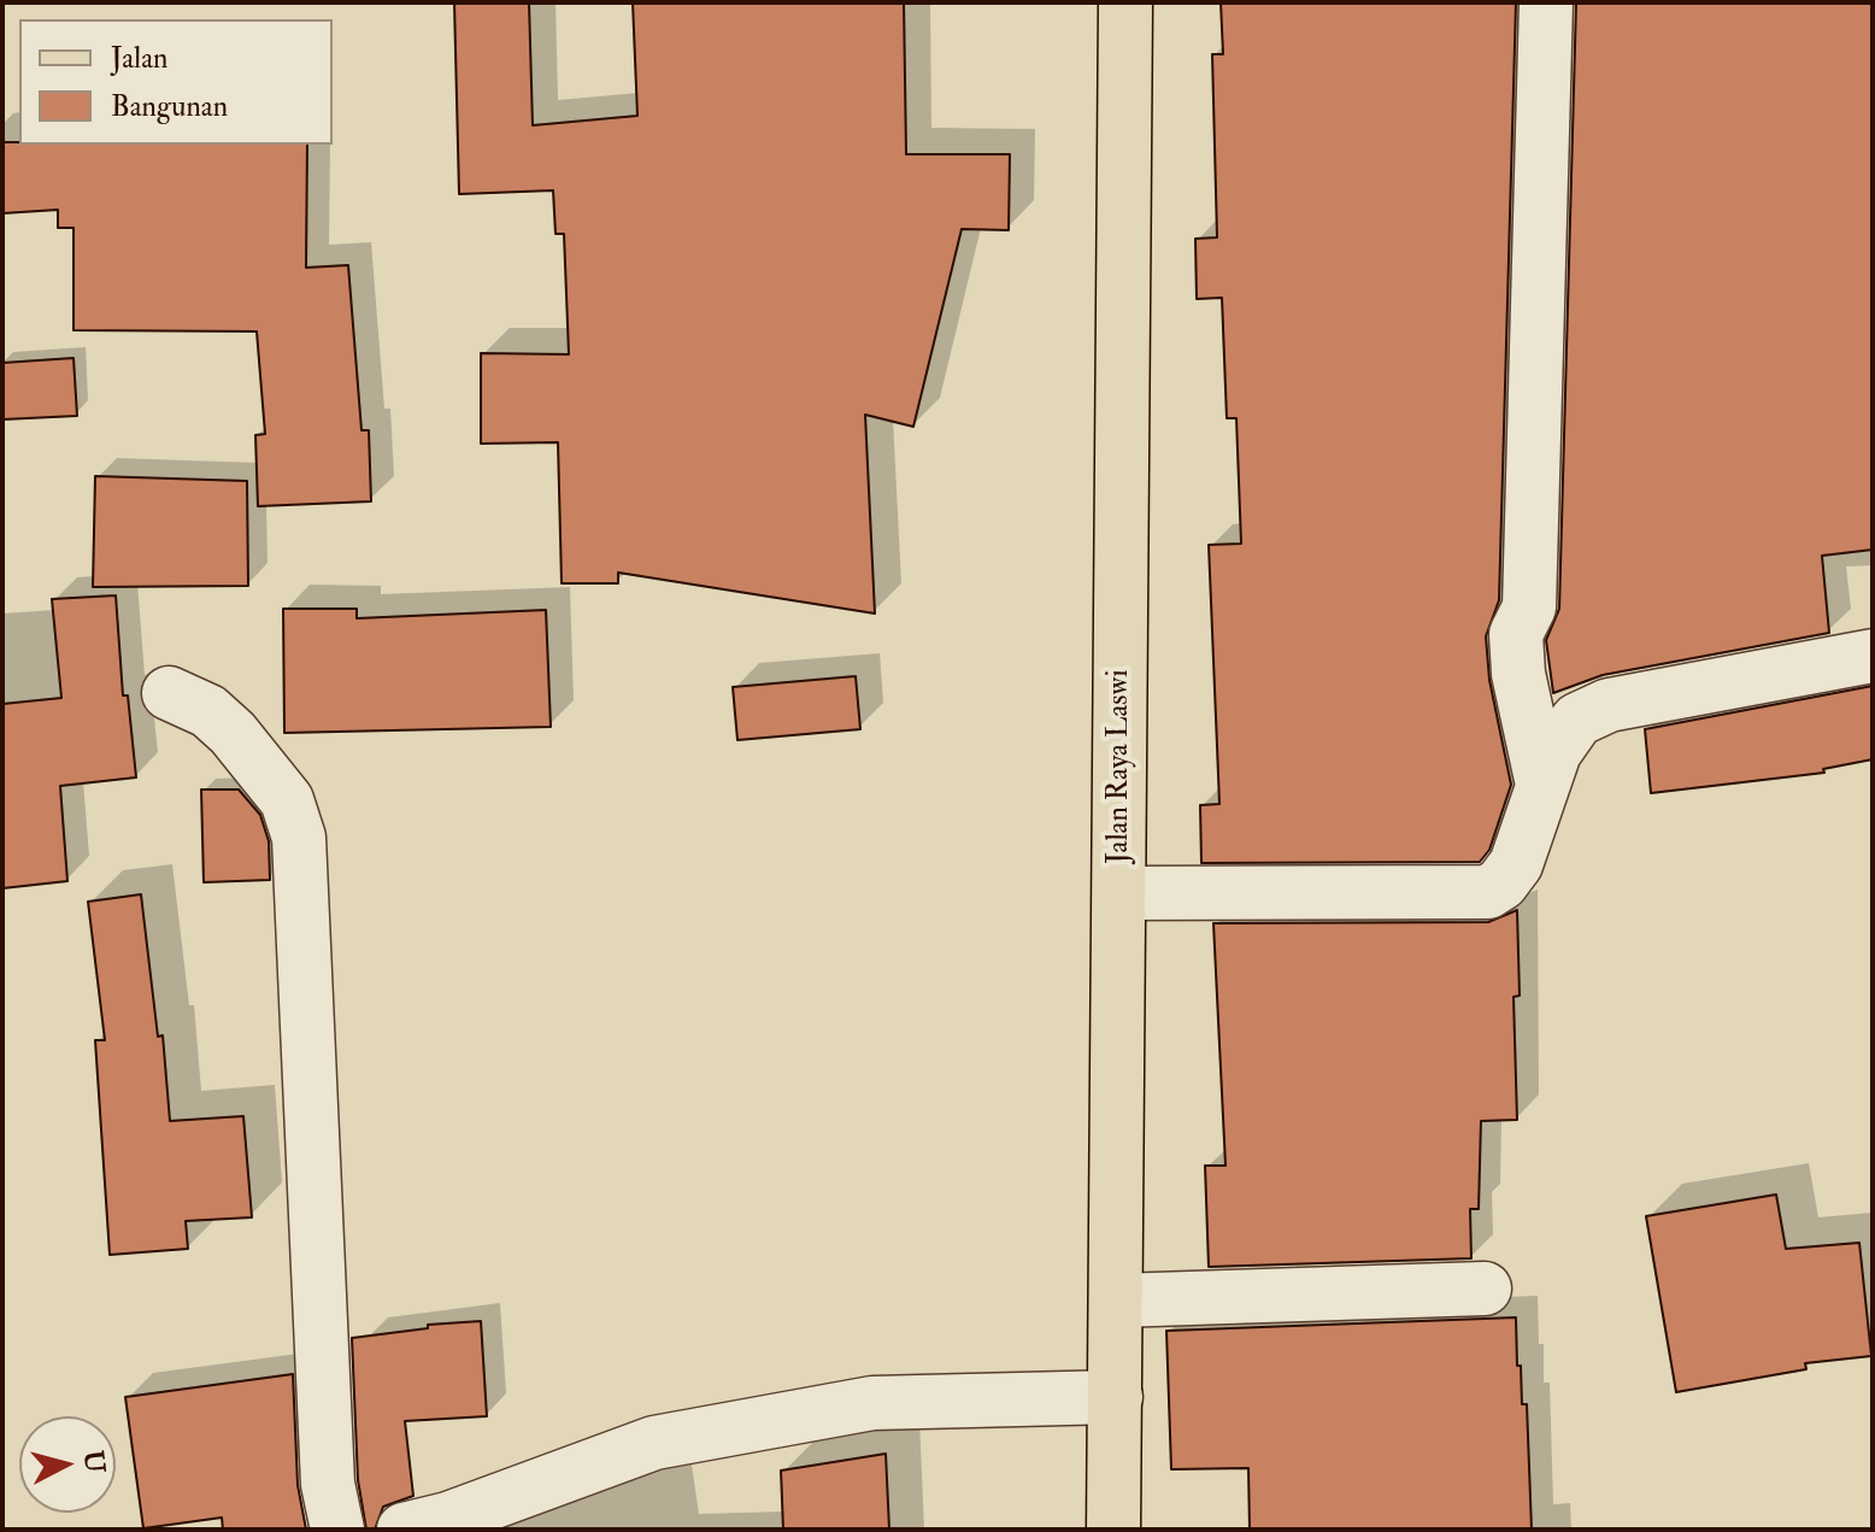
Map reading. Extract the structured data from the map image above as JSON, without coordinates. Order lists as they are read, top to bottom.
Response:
{
  "streets": {
    "main road": ["Jalan Raya Laswi"]
  },
  "legend": ["Jalan", "Bangunan"],
  "north": "right"
}
